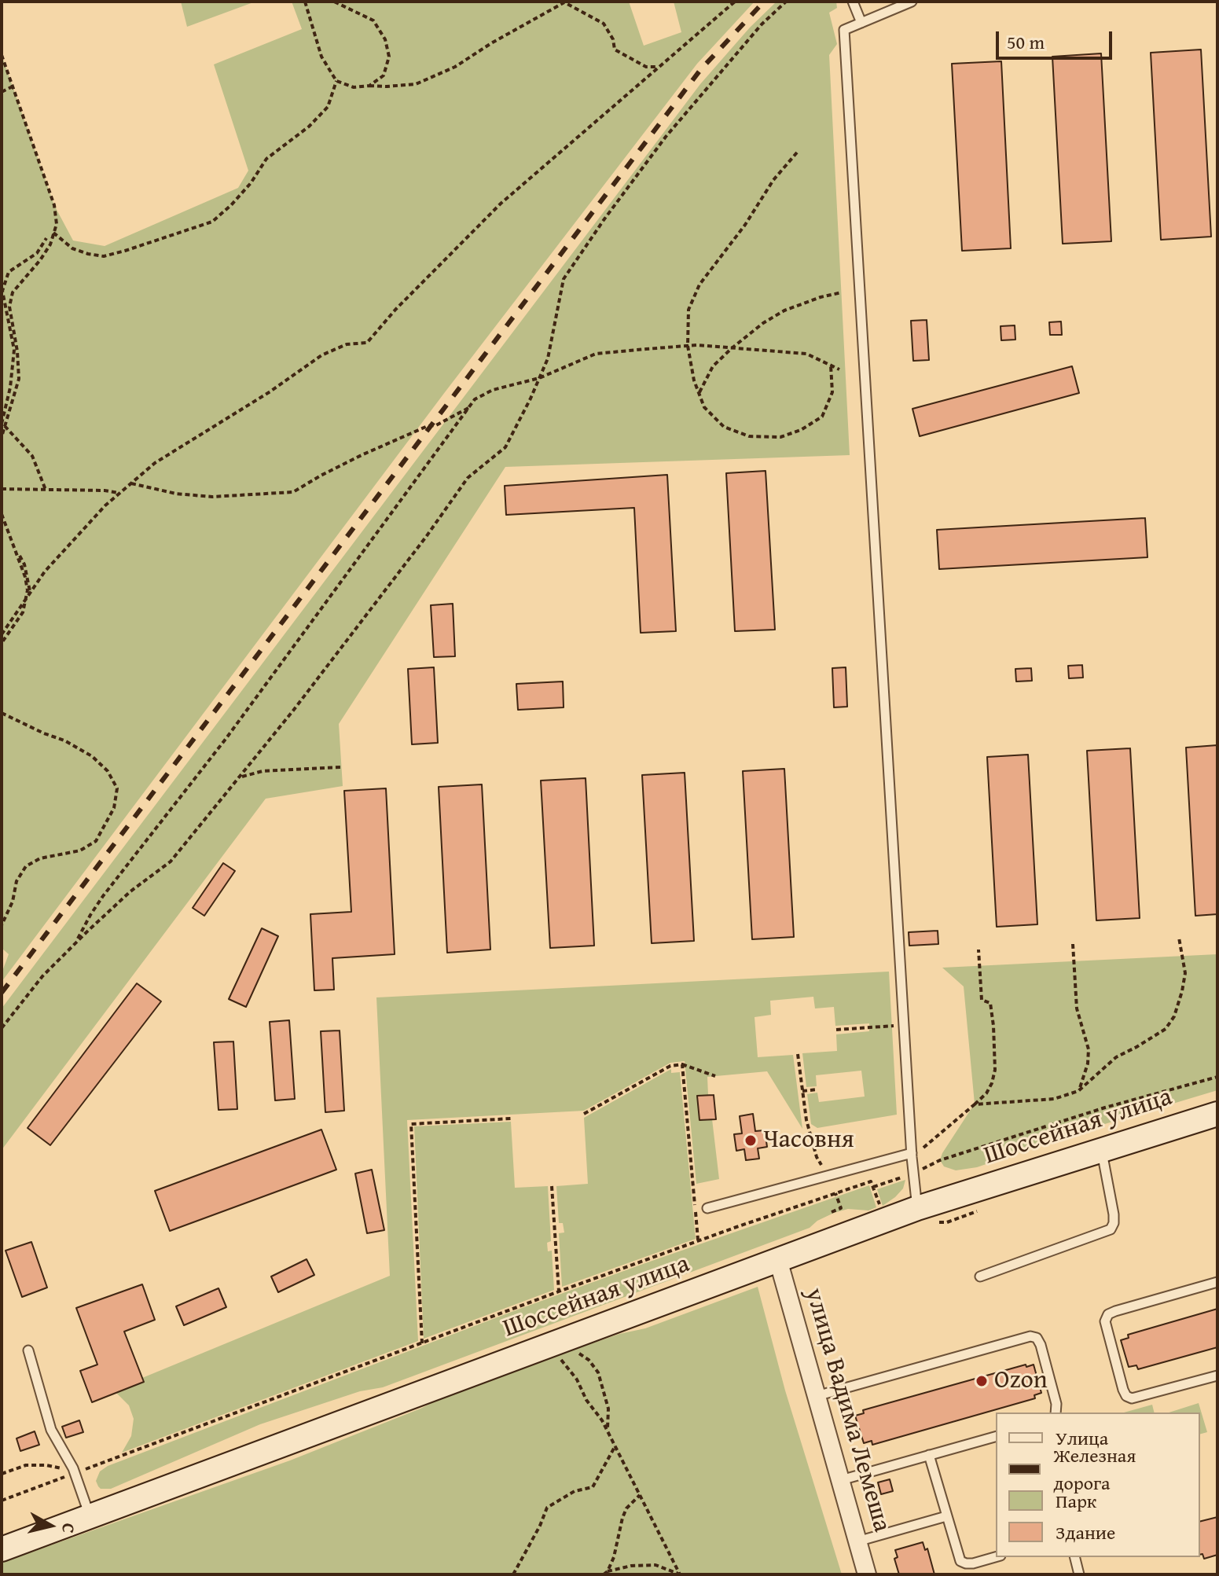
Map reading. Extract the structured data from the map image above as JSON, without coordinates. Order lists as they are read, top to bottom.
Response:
{
  "streets": {
    "main road": ["Шоссейная улица"],
    "street": ["улица Вадима Лемеша"]
  },
  "crossings": [
    ["Шоссейная улица", "улица Вадима Лемеша"]
  ],
  "places": ["Часовня", "Ozon"],
  "legend": [
    "Улица",
    "Железная дорога",
    "Парк",
    "Здание"
  ],
  "scale_bar": "50 m",
  "north": "right"
}
